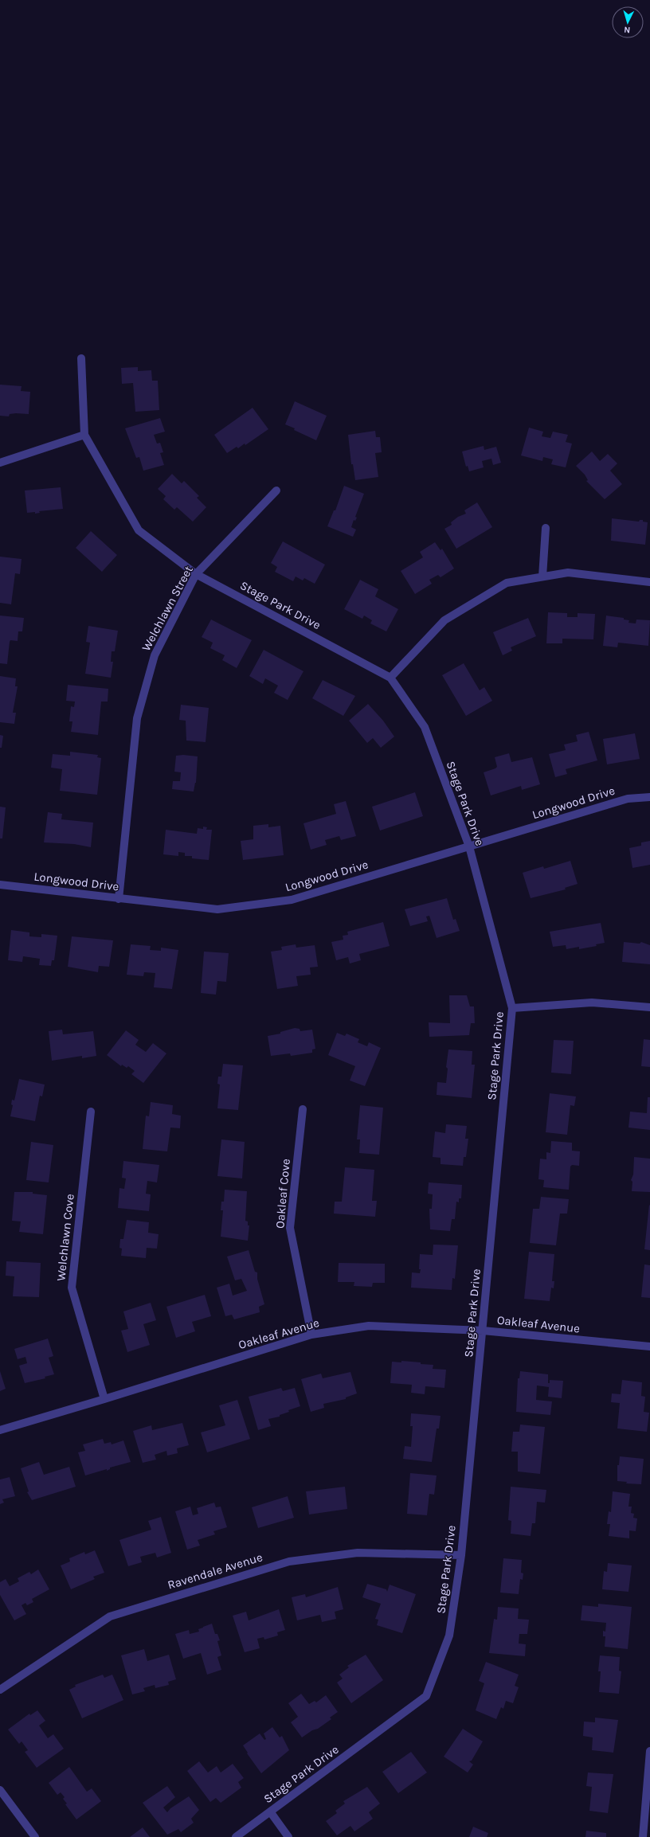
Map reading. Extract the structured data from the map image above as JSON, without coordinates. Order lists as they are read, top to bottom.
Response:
{
  "streets": {
    "street": [
      "Stage Park Drive",
      "Welchlawn Street",
      "Longwood Drive",
      "Oakleaf Cove",
      "Welchlawn Cove",
      "Oakleaf Avenue",
      "Ravendale Avenue"
    ]
  },
  "crossings": [
    ["Stage Park Drive", "Welchlawn Street"],
    ["Stage Park Drive", "Longwood Drive"],
    ["Stage Park Drive", "Oakleaf Avenue"],
    ["Stage Park Drive", "Ravendale Avenue"],
    ["Welchlawn Street", "Longwood Drive"],
    ["Oakleaf Cove", "Oakleaf Avenue"],
    ["Welchlawn Cove", "Oakleaf Avenue"]
  ],
  "north": "bottom"
}
